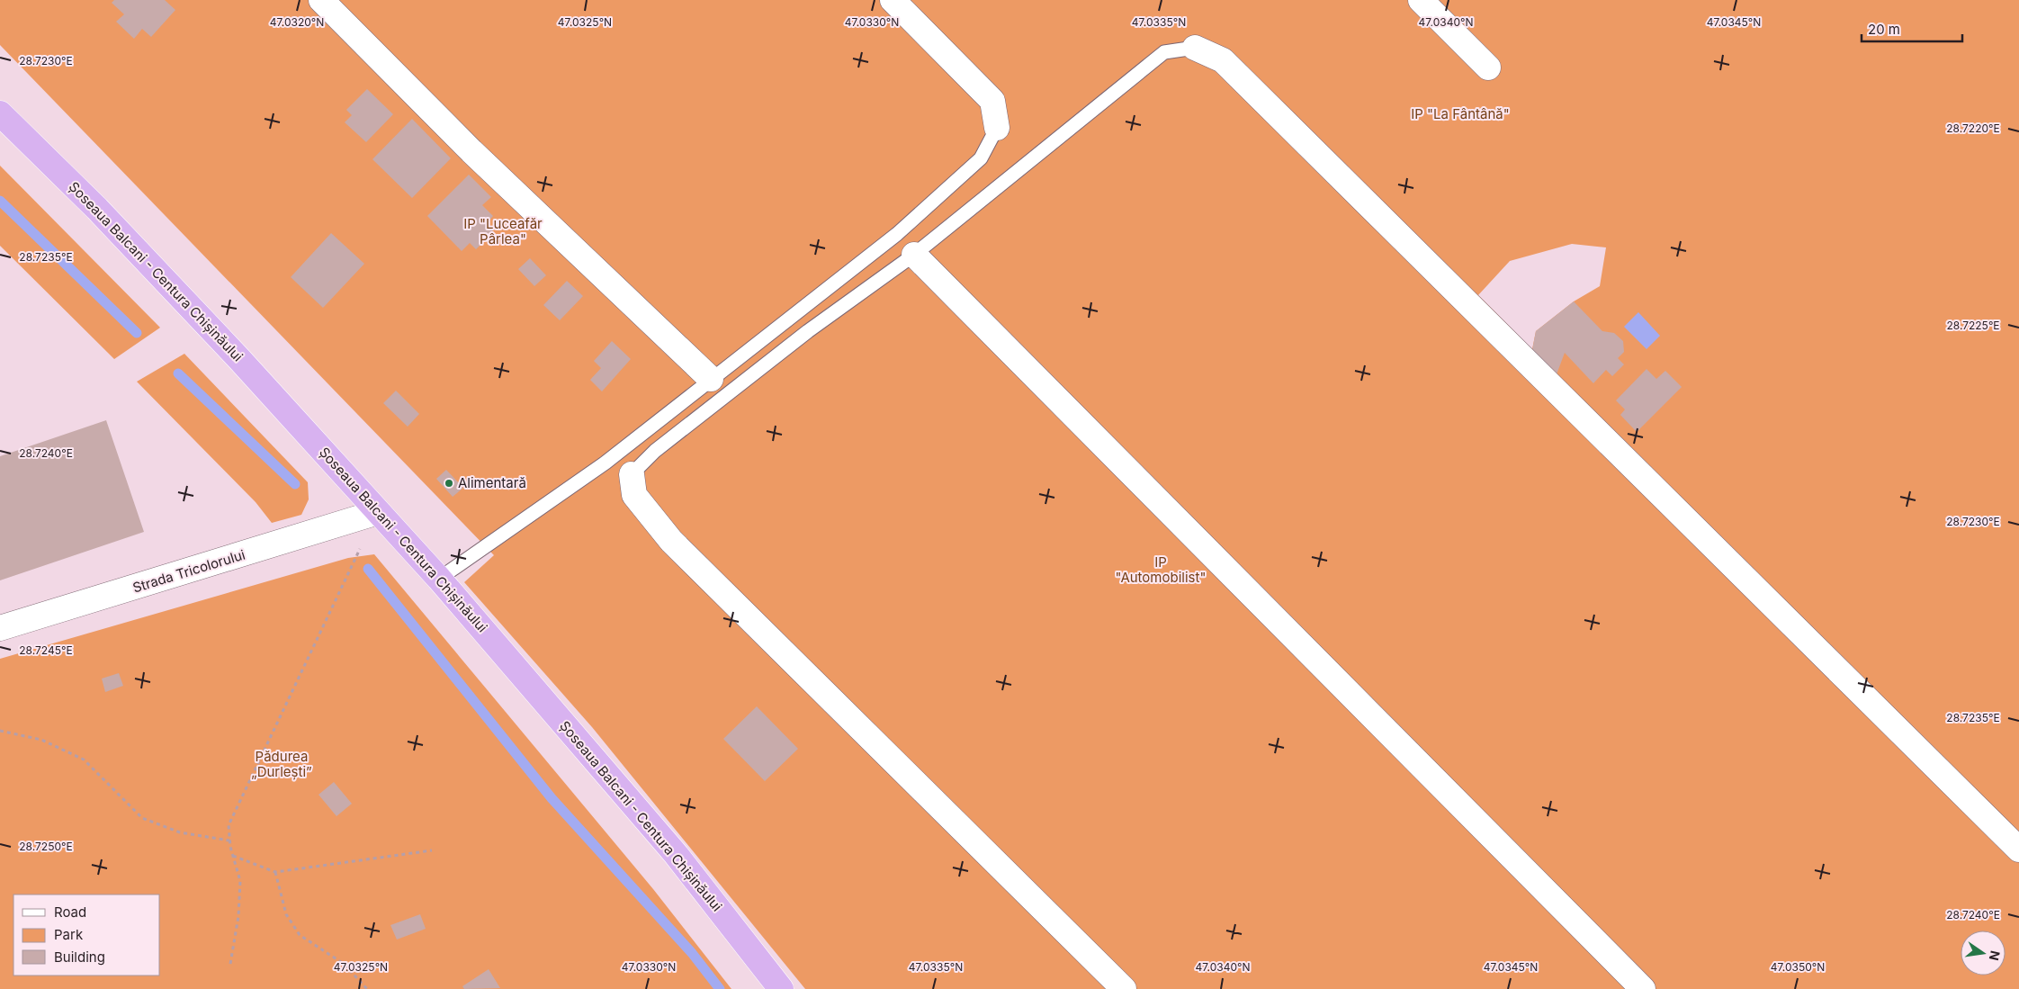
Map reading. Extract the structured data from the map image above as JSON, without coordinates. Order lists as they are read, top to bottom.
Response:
{
  "streets": {
    "highway": ["Șoseaua Balcani - Centura Chișinăului"],
    "street": ["Strada Tricolorului"]
  },
  "crossings": [
    ["Șoseaua Balcani - Centura Chișinăului", "Strada Tricolorului"]
  ],
  "parks": [
    "IP \"La Fântână\"",
    "IP \"Luceafăr Pârlea\"",
    "IP \"Automobilist\"",
    "Pădurea „Durlești”"
  ],
  "places": ["Alimentară"],
  "legend": ["Road", "Park", "Building"],
  "scale_bar": "20 m",
  "north": "right",
  "coordinates": [
    "47.0320°N",
    "47.0325°N",
    "47.0330°N",
    "47.0335°N",
    "47.0340°N",
    "47.0345°N",
    "28.7230°E",
    "28.7220°E",
    "28.7235°E",
    "28.7225°E",
    "28.7240°E",
    "28.7245°E",
    "28.7250°E",
    "47.0350°N"
  ]
}
